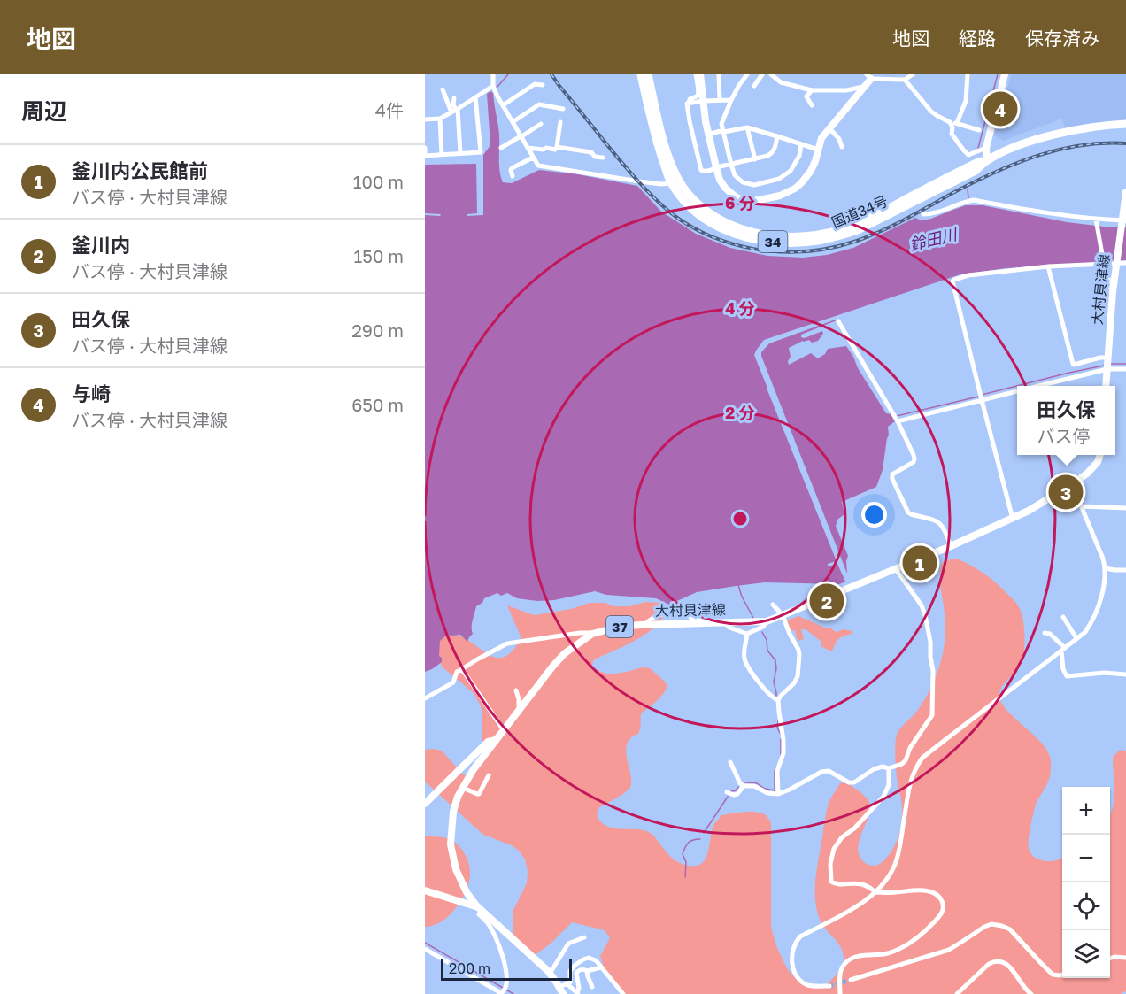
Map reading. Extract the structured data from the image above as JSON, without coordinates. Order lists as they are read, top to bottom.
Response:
{
  "streets": {
    "highway": ["国道34号", "34"],
    "main road": ["大村貝津線", "37"]
  },
  "water": ["鈴田川"],
  "scale_bar": "200 m",
  "page": {
    "header": "地図",
    "nav": ["地図", "経路", "保存済み"],
    "heading": ["周辺", "4件"],
    "pins": [
      "4",
      "3",
      "1",
      "2"
    ],
    "list": [
      {
        "mark": "1",
        "name": "釜川内公民館前",
        "note": "バス停 · 大村貝津線",
        "value": "100 m"
      },
      {
        "mark": "2",
        "name": "釜川内",
        "note": "バス停 · 大村貝津線",
        "value": "150 m"
      },
      {
        "mark": "3",
        "name": "田久保",
        "note": "バス停 · 大村貝津線",
        "value": "290 m"
      },
      {
        "mark": "4",
        "name": "与崎",
        "note": "バス停 · 大村貝津線",
        "value": "650 m"
      }
    ],
    "popup": ["田久保", "バス停"],
    "map_buttons": ["+", "−"],
    "scale": "200 m"
  },
  "rings": ["6 分", "4 分", "2 分"]
}
